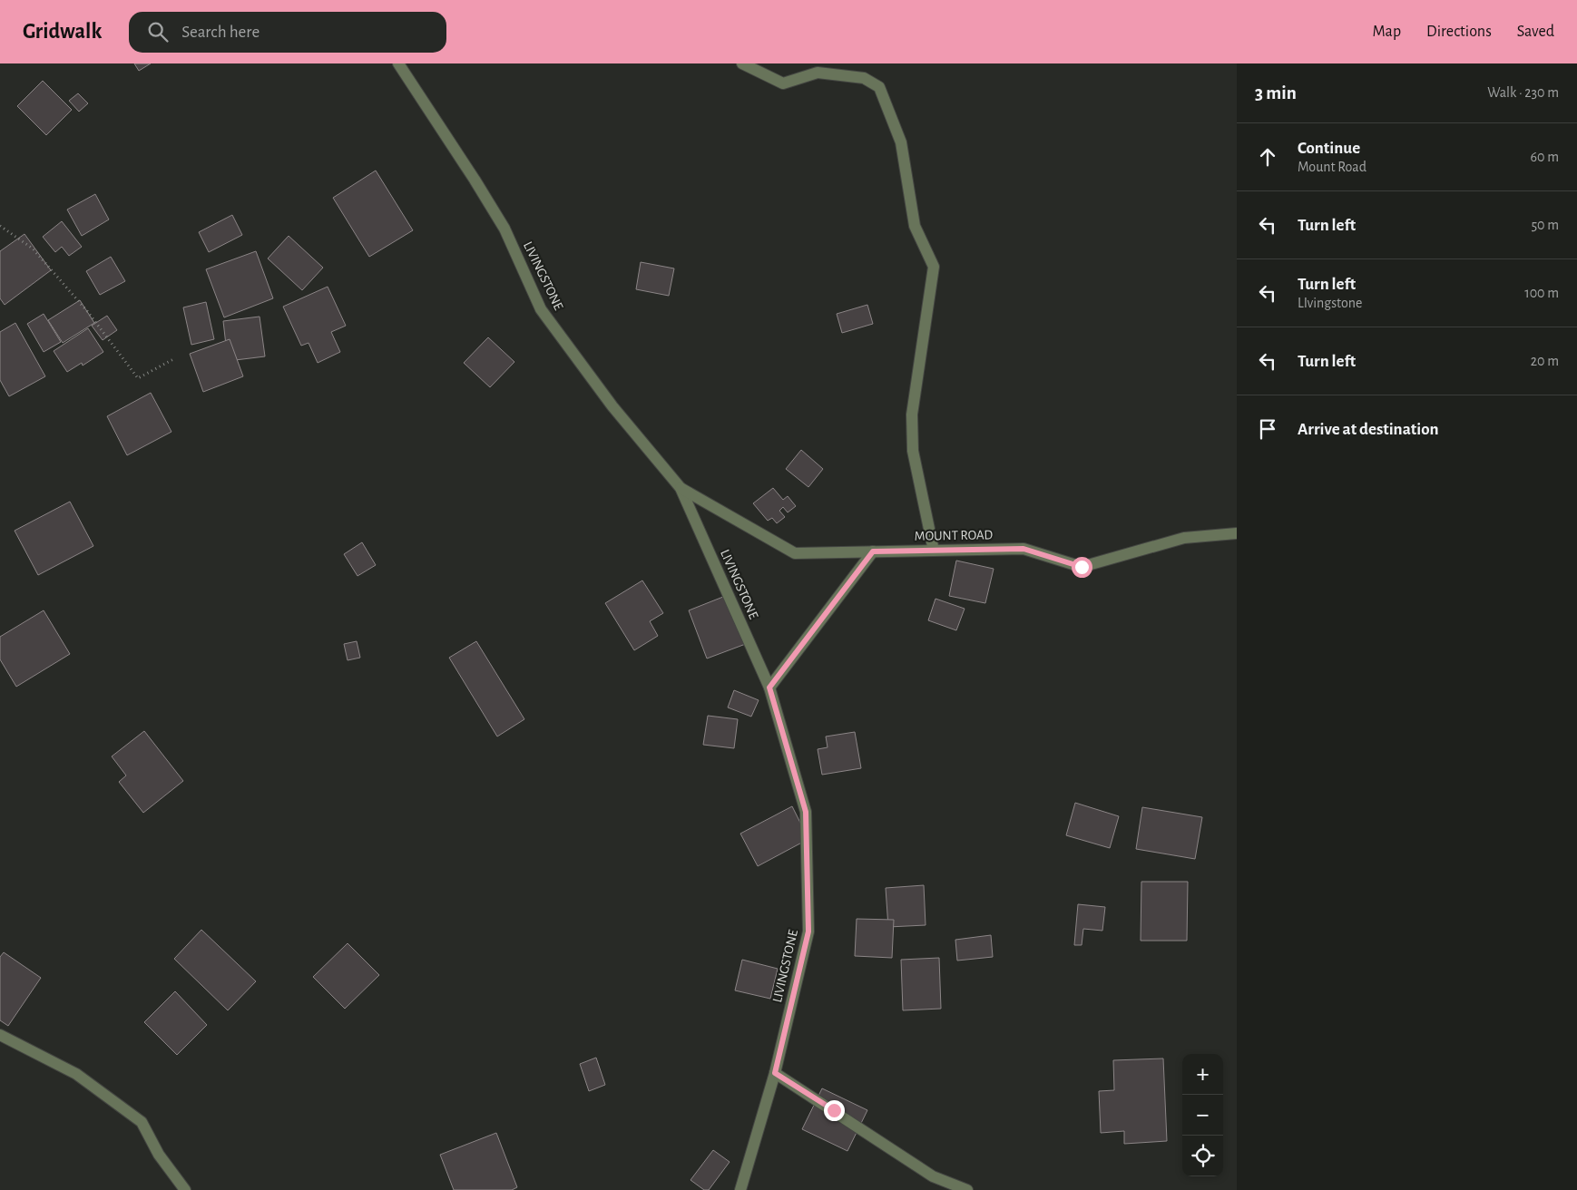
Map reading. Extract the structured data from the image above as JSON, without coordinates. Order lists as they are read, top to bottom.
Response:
{
  "streets": {
    "street": ["LIVINGSTONE", "MOUNT ROAD"]
  },
  "crossings": [
    ["LIVINGSTONE", "MOUNT ROAD"]
  ],
  "page": {
    "header": "Gridwalk",
    "search": "Search here",
    "nav": ["Map", "Directions", "Saved"],
    "heading": ["3 min", "Walk · 230 m"],
    "list": [
      ["Continue", "Mount Road", "60 m"],
      ["Turn left", "50 m"],
      ["Turn left", "LIvingstone", "100 m"],
      ["Turn left", "20 m"],
      "Arrive at destination"
    ],
    "map_buttons": ["+", "−"]
  }
}
